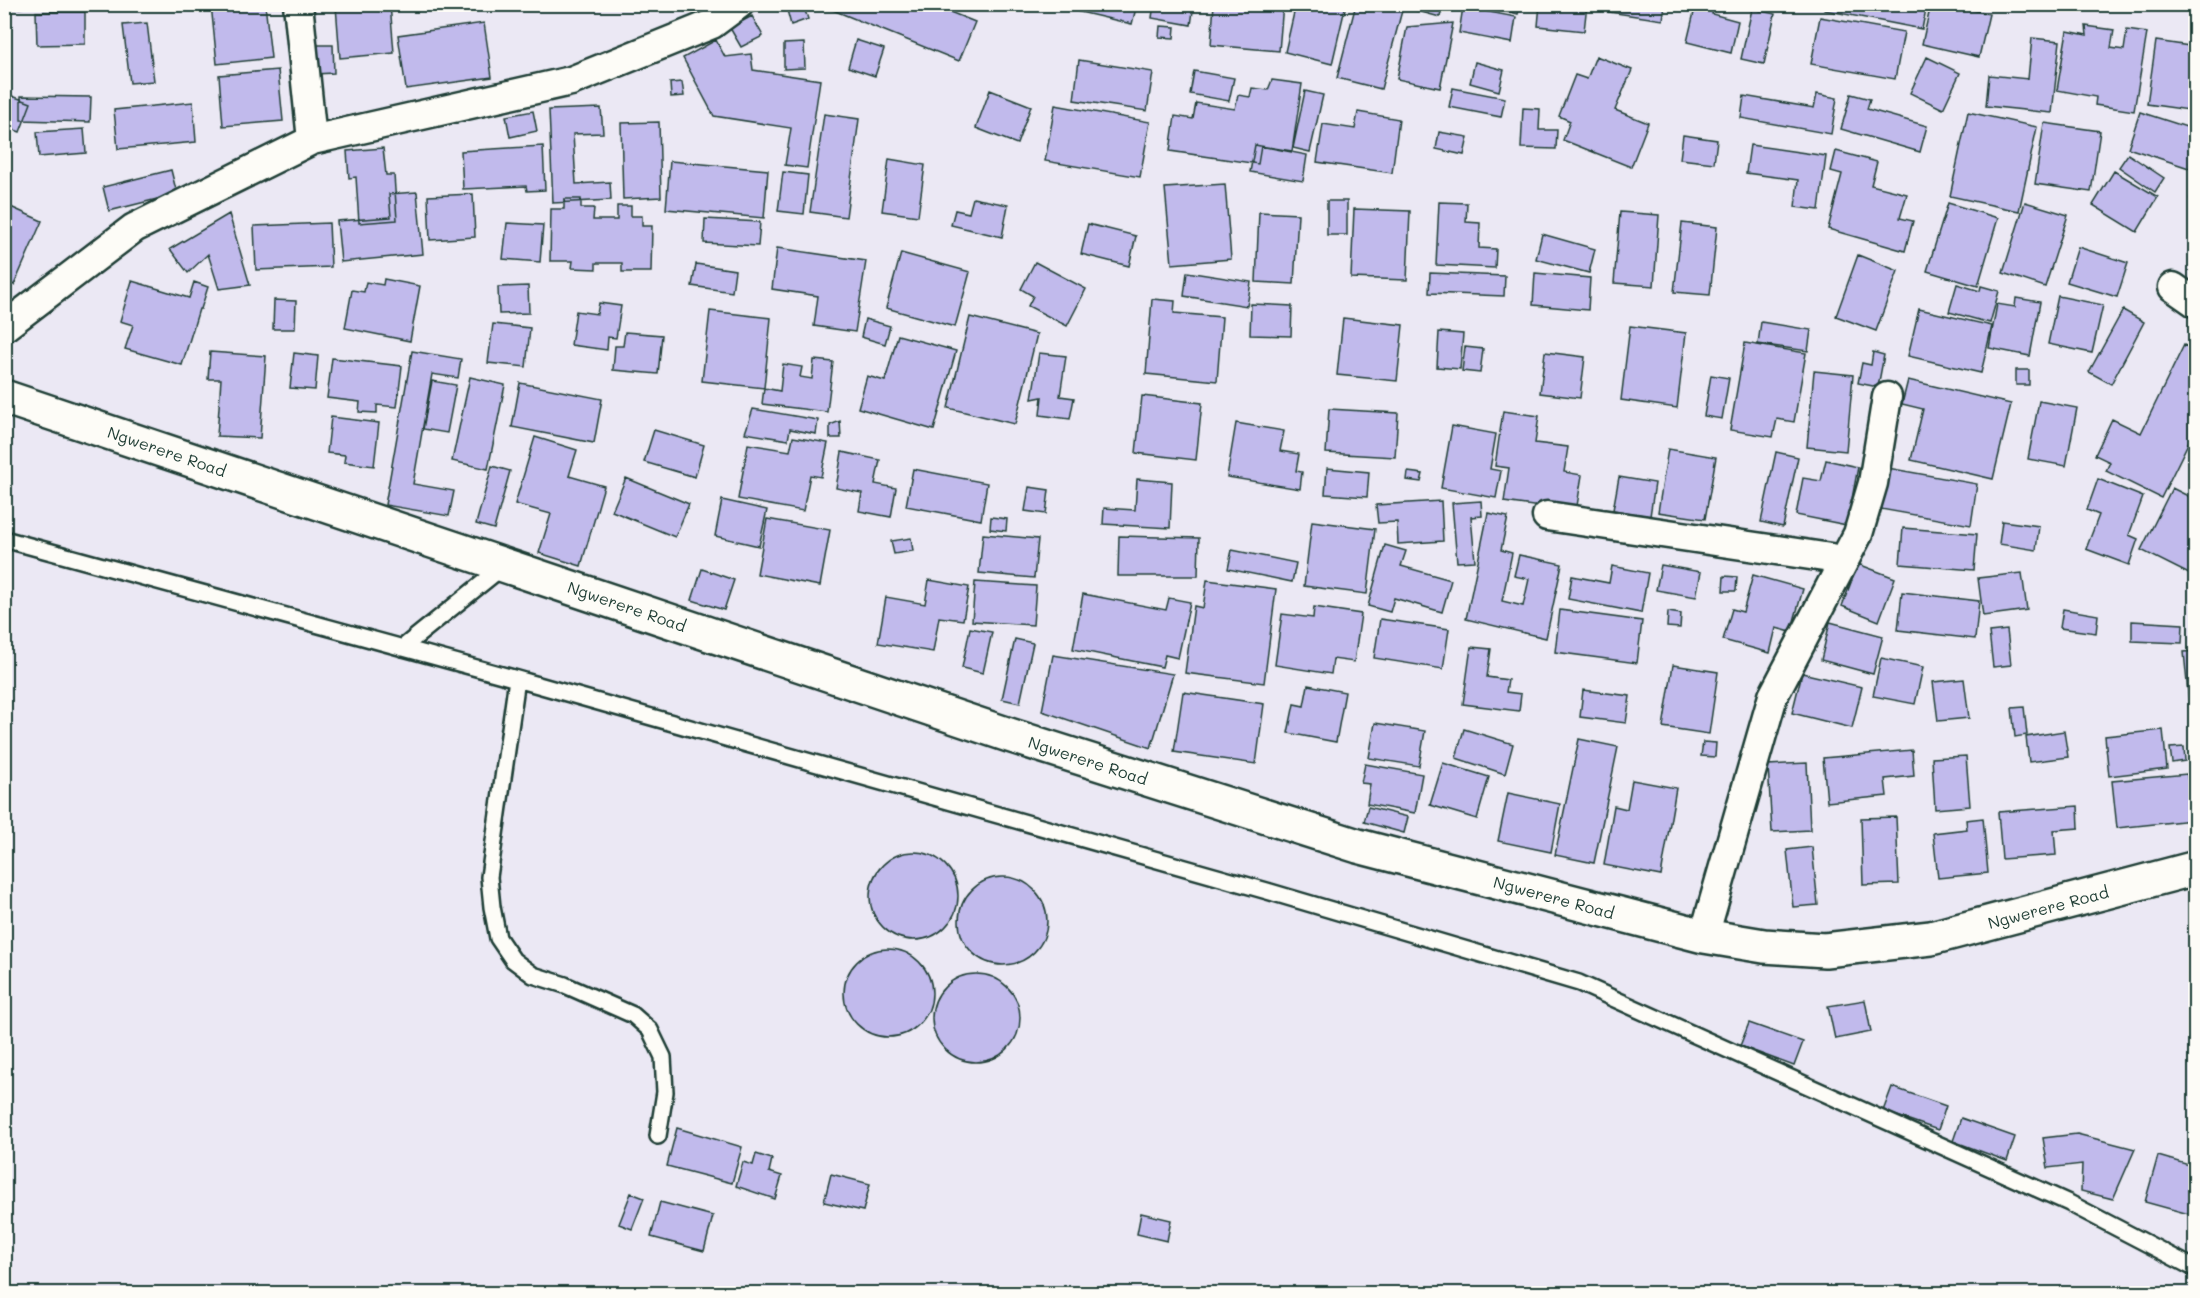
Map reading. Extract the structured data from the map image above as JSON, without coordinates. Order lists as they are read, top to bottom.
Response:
{
  "streets": {
    "street": ["Ngwerere Road"]
  }
}
